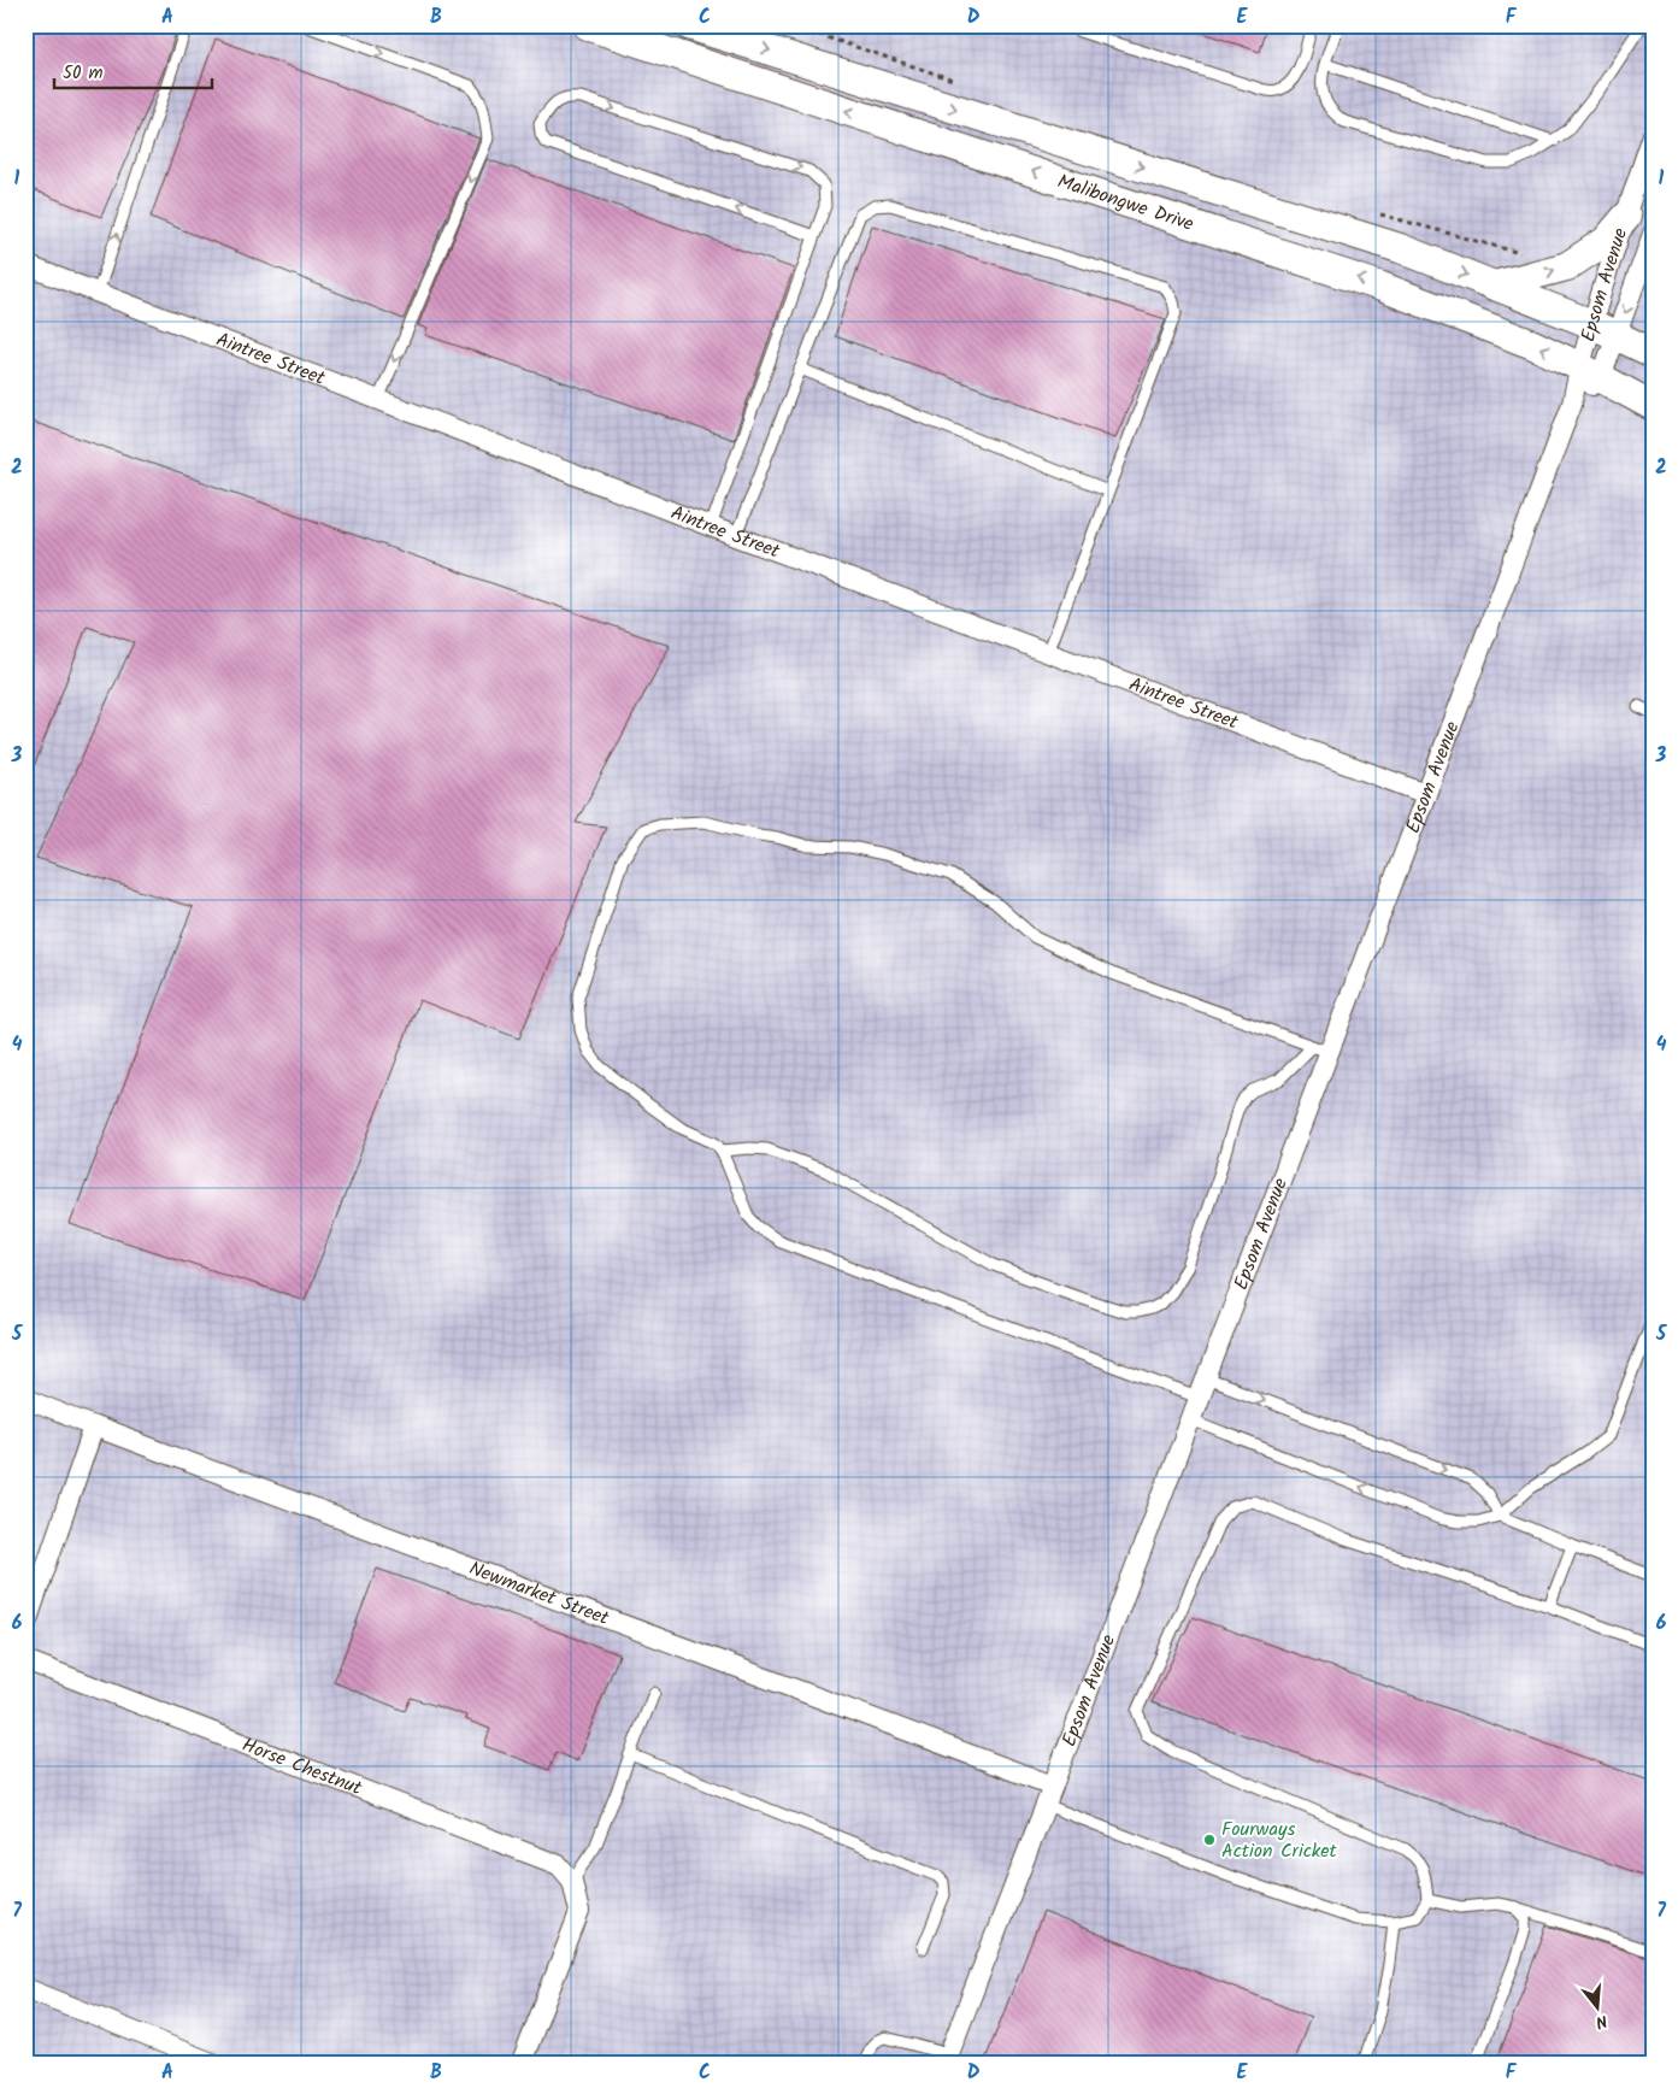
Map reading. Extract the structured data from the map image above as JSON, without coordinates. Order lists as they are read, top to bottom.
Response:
{
  "streets": {
    "main road": ["Malibongwe Drive"],
    "street": [
      "Epsom Avenue",
      "Aintree Street",
      "Newmarket Street",
      "Horse Chestnut"
    ]
  },
  "crossings": [
    ["Malibongwe Drive", "Epsom Avenue"],
    ["Epsom Avenue", "Aintree Street"],
    ["Epsom Avenue", "Newmarket Street"]
  ],
  "places": ["Fourways Action Cricket"],
  "scale_bar": "50 m",
  "north": "bottom",
  "grid": {
    "columns": [
      "A",
      "B",
      "C",
      "D",
      "E",
      "F"
    ],
    "rows": [
      "1",
      "2",
      "3",
      "4",
      "5",
      "6",
      "7"
    ]
  }
}
